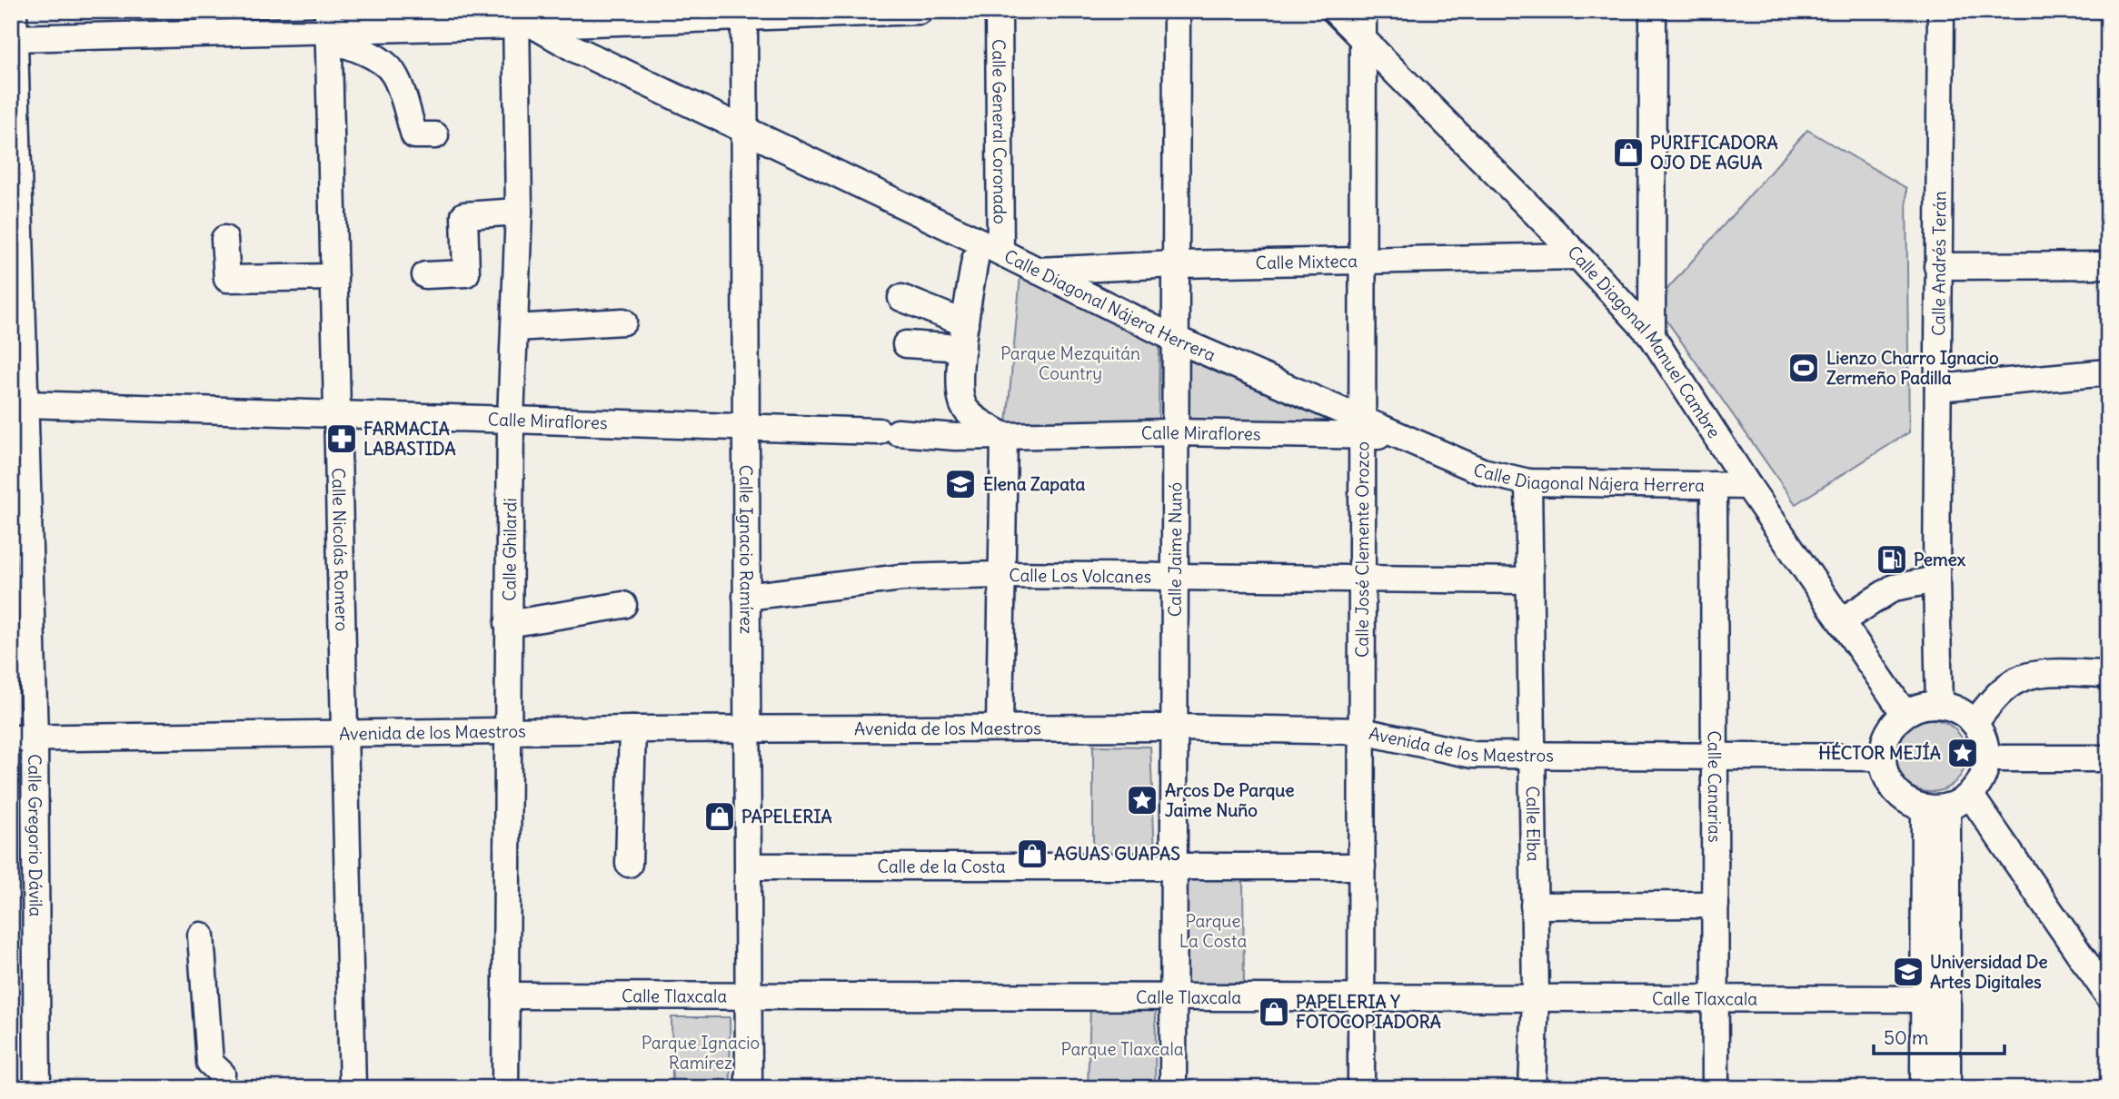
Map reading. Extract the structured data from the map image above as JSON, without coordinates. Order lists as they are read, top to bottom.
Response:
{
  "streets": {
    "street": [
      "Calle General Coronado",
      "Calle Mixteca",
      "Calle Andrés Terán",
      "Calle Diagonal Nájera Herrera",
      "Calle Diagonal Manuel Cambre",
      "Calle Miraflores",
      "Calle Nicolás Romero",
      "Calle Ghilardi",
      "Calle Ignacio Ramírez",
      "Calle Jaime Nunó",
      "Calle José Clemente Orozco",
      "Calle Los Volcanes",
      "Avenida de los Maestros",
      "Calle Canarias",
      "Calle Elba",
      "Calle Gregorio Dávila",
      "Calle de la Costa",
      "Calle Tlaxcala"
    ]
  },
  "crossings": [
    ["Calle General Coronado", "Calle Diagonal Nájera Herrera"],
    ["Calle Mixteca", "Calle Diagonal Nájera Herrera"],
    ["Calle Mixteca", "Calle Diagonal Manuel Cambre"],
    ["Calle Mixteca", "Calle Jaime Nunó"],
    ["Calle Mixteca", "Calle José Clemente Orozco"],
    ["Calle Andrés Terán", "Calle Diagonal Manuel Cambre"],
    ["Calle Andrés Terán", "Avenida de los Maestros"],
    ["Calle Diagonal Nájera Herrera", "Calle Diagonal Manuel Cambre"],
    ["Calle Diagonal Nájera Herrera", "Calle Miraflores"],
    ["Calle Diagonal Nájera Herrera", "Calle Ghilardi"],
    ["Calle Diagonal Nájera Herrera", "Calle Ignacio Ramírez"],
    ["Calle Diagonal Nájera Herrera", "Calle Jaime Nunó"],
    ["Calle Diagonal Nájera Herrera", "Calle José Clemente Orozco"],
    ["Calle Diagonal Nájera Herrera", "Calle Canarias"],
    ["Calle Diagonal Nájera Herrera", "Calle Elba"],
    ["Calle Diagonal Manuel Cambre", "Calle José Clemente Orozco"],
    ["Calle Diagonal Manuel Cambre", "Avenida de los Maestros"],
    ["Calle Miraflores", "Calle Nicolás Romero"],
    ["Calle Miraflores", "Calle Ghilardi"],
    ["Calle Miraflores", "Calle Ignacio Ramírez"],
    ["Calle Miraflores", "Calle Jaime Nunó"],
    ["Calle Miraflores", "Calle José Clemente Orozco"],
    ["Calle Miraflores", "Calle Gregorio Dávila"],
    ["Calle Nicolás Romero", "Avenida de los Maestros"],
    ["Calle Ghilardi", "Avenida de los Maestros"],
    ["Calle Ghilardi", "Calle Tlaxcala"],
    ["Calle Ignacio Ramírez", "Calle Los Volcanes"],
    ["Calle Ignacio Ramírez", "Avenida de los Maestros"],
    ["Calle Ignacio Ramírez", "Calle de la Costa"],
    ["Calle Ignacio Ramírez", "Calle Tlaxcala"],
    ["Calle Jaime Nunó", "Calle Los Volcanes"],
    ["Calle Jaime Nunó", "Avenida de los Maestros"],
    ["Calle Jaime Nunó", "Calle de la Costa"],
    ["Calle Jaime Nunó", "Calle Tlaxcala"],
    ["Calle José Clemente Orozco", "Calle Los Volcanes"],
    ["Calle José Clemente Orozco", "Avenida de los Maestros"],
    ["Calle José Clemente Orozco", "Calle de la Costa"],
    ["Calle José Clemente Orozco", "Calle Tlaxcala"],
    ["Calle Los Volcanes", "Calle Elba"],
    ["Avenida de los Maestros", "Calle Canarias"],
    ["Avenida de los Maestros", "Calle Elba"],
    ["Avenida de los Maestros", "Calle Gregorio Dávila"],
    ["Calle Canarias", "Calle Tlaxcala"],
    ["Calle Elba", "Calle Tlaxcala"]
  ],
  "parks": [
    "Parque Mezquitán Country",
    "Parque La Costa",
    "Parque Ignacio Ramírez",
    "Parque Tlaxcala"
  ],
  "places": {
    "shop": [
      "PURIFICADORA OJO DE AGUA",
      "PAPELERIA",
      "AGUAS GUAPAS",
      "PAPELERIA Y FOTOCOPIADORA"
    ],
    "sports": ["Lienzo Charro Ignacio Zermeño Padilla"],
    "pharmacy": ["FARMACIA LABASTIDA"],
    "school or university": ["Elena Zapata", "Universidad De Artes Digitales"],
    "fuel station": ["Pemex"],
    "place": ["HÉCTOR MEJÍA", "Arcos De Parque Jaime Nuño"]
  },
  "scale_bar": "50 m"
}
